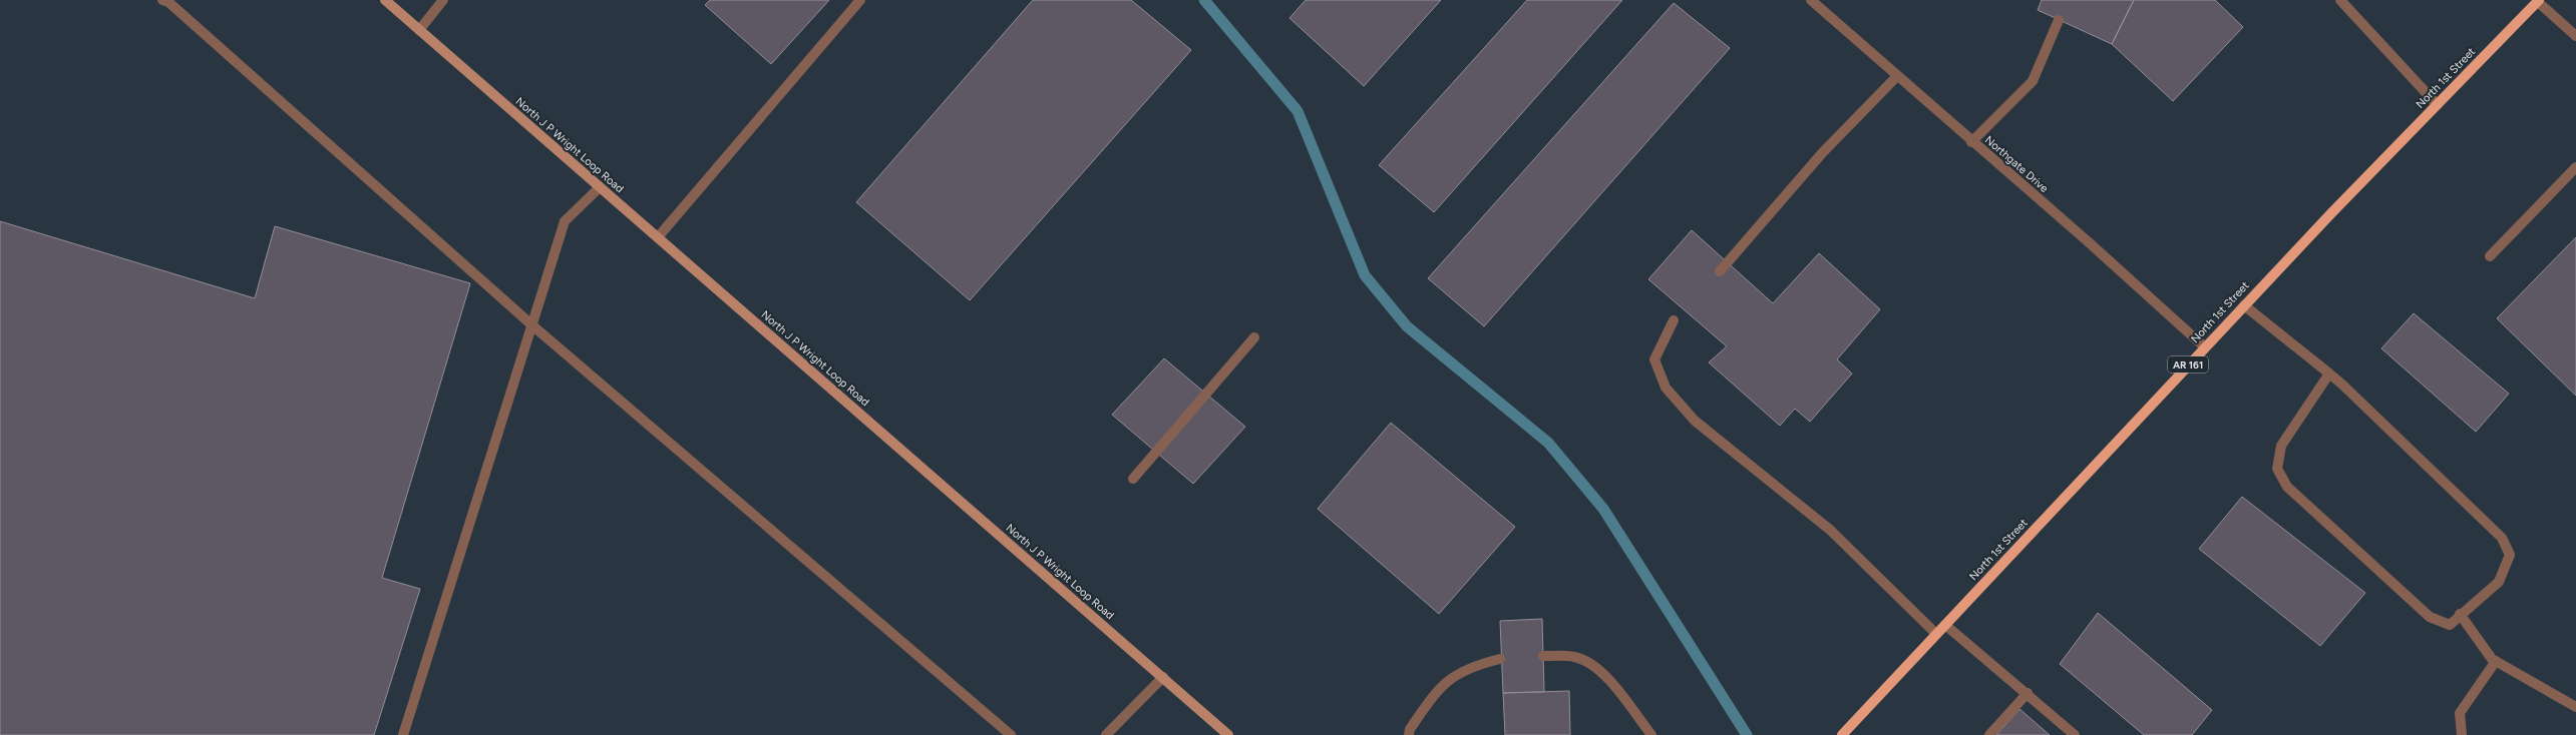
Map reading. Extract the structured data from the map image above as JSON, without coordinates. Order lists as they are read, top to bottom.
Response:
{
  "streets": {
    "main road": ["North 1st Street", "North J P Wright Loop Road", "AR 161"],
    "street": ["Northgate Drive"]
  },
  "crossings": [
    ["North 1st Street", "Northgate Drive"]
  ]
}
